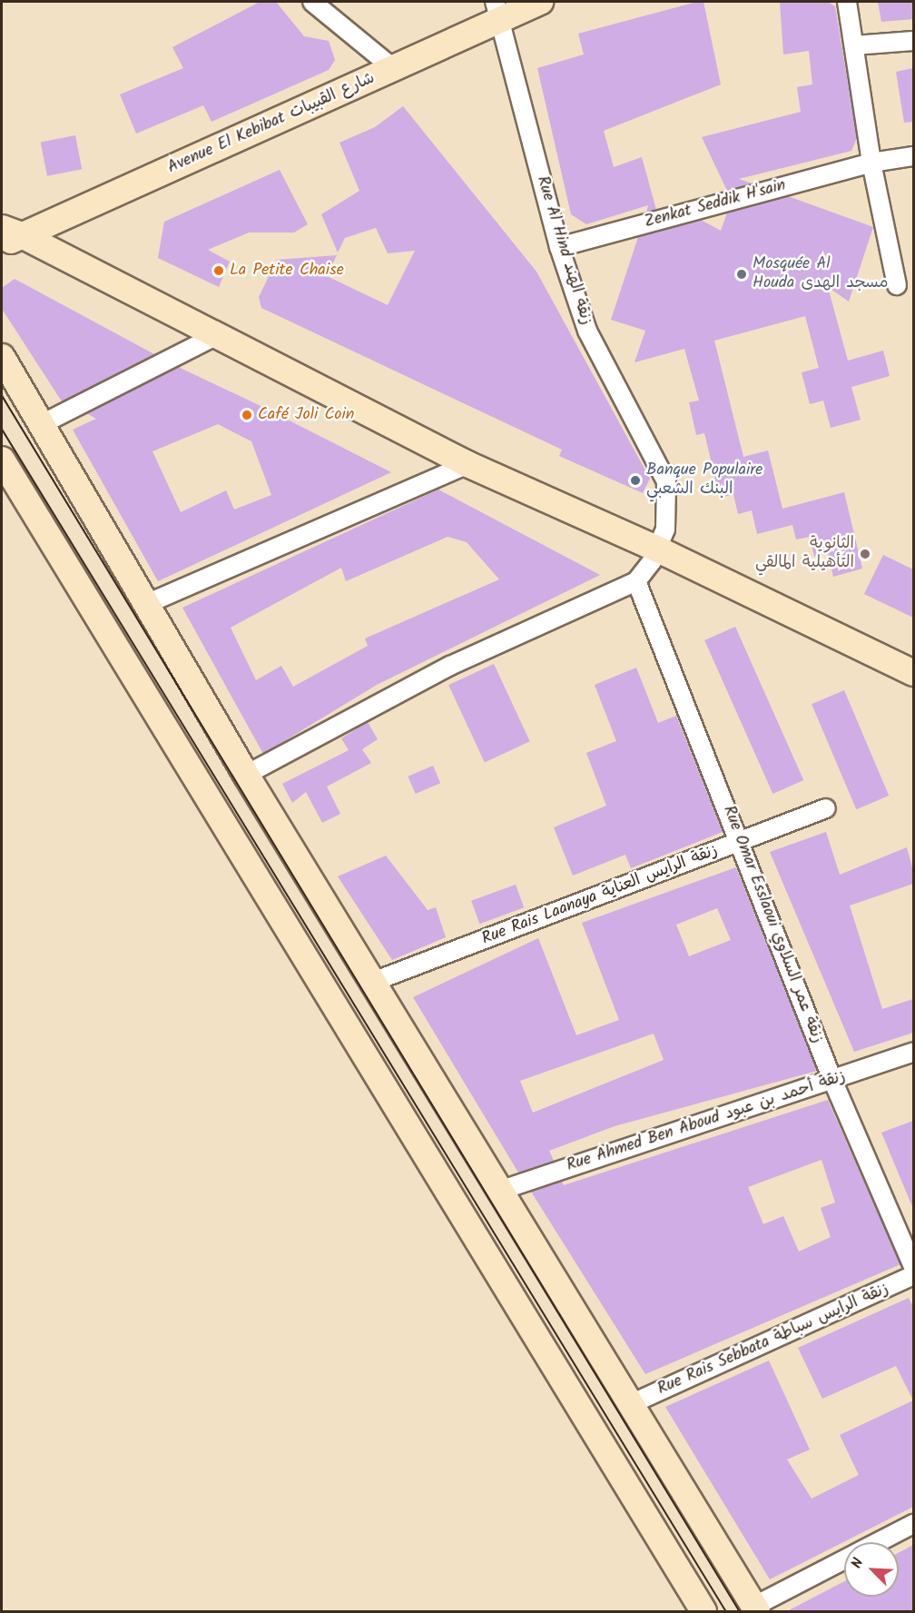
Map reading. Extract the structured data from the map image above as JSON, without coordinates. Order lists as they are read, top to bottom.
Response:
{
  "streets": {
    "main road": ["Avenue El Kebibat شارع القبيبات"],
    "street": [
      "Zenkat Seddik H'sain",
      "Rue Al Hind زنقة الهند",
      "Rue Rais Laanaya زنقة الرايس العناية",
      "Rue Omar Esslaoui زنقة عمر السلاوي",
      "Rue Ahmed Ben Aboud زنقة أحمد بن عبود",
      "Rue Rais Sebbata زنقة الرايس سباطة"
    ]
  },
  "crossings": [
    ["Avenue El Kebibat شارع القبيبات", "Rue Al Hind زنقة الهند"],
    ["Zenkat Seddik H'sain", "Rue Al Hind زنقة الهند"],
    ["Rue Rais Laanaya زنقة الرايس العناية", "Rue Omar Esslaoui زنقة عمر السلاوي"],
    ["Rue Omar Esslaoui زنقة عمر السلاوي", "Rue Ahmed Ben Aboud زنقة أحمد بن عبود"]
  ],
  "places": [
    "La Petite Chaise",
    "Mosquée Al Houda مسجد الهدى",
    "Café Joli Coin",
    "Banque Populaire البنك الشعبي",
    "الثانوية التأهيلية المالقي"
  ],
  "north": "top left"
}
